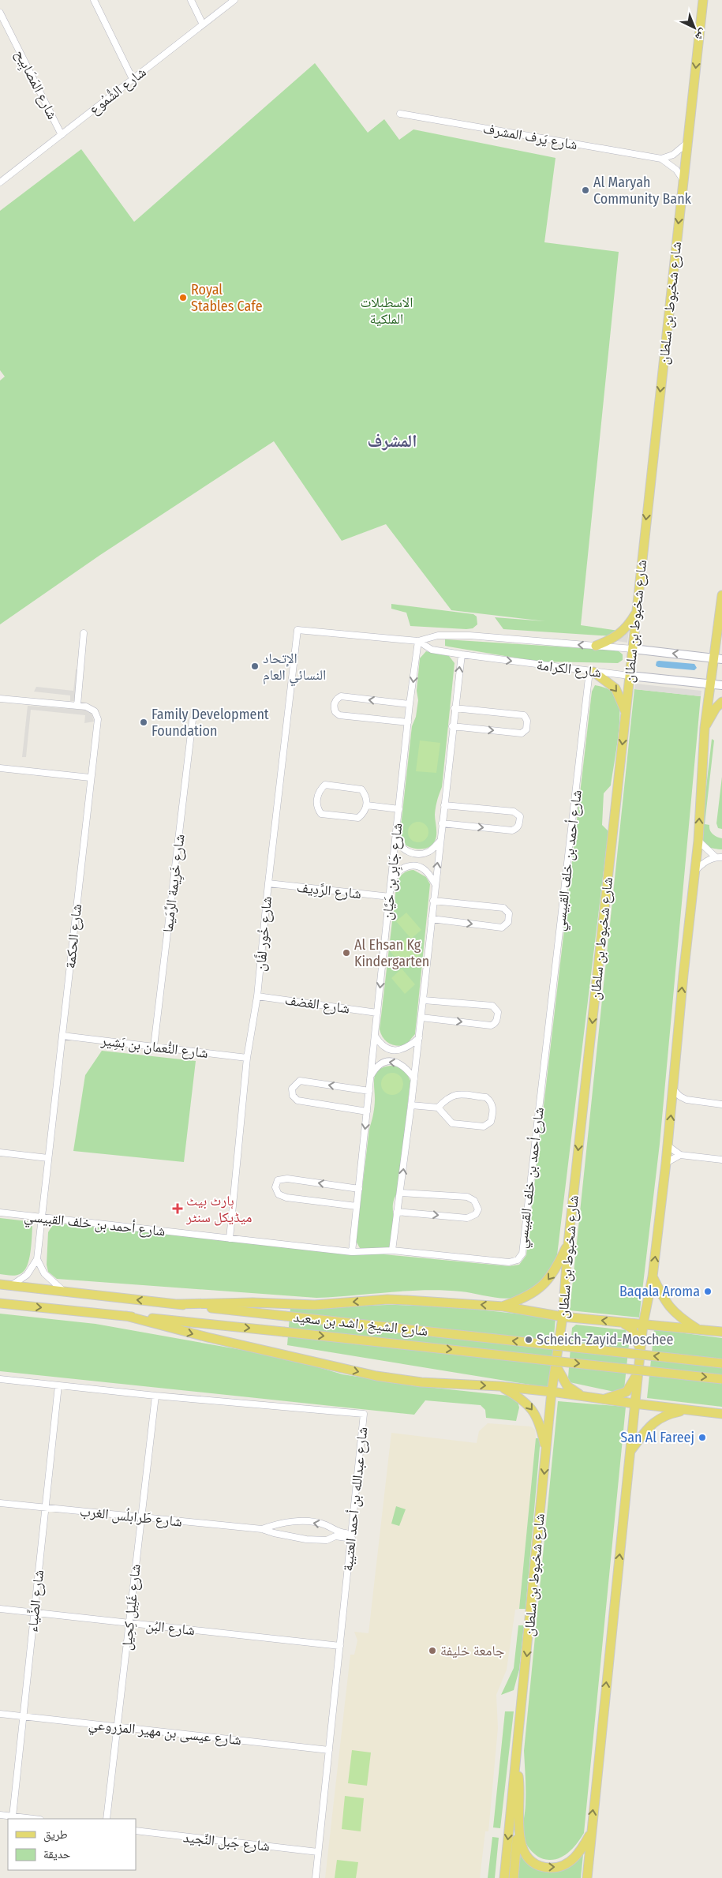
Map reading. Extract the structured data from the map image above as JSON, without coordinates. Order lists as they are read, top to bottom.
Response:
{
  "streets": {
    "main road": ["شارع شخبوط بن سلطان", "شارع الكرامة", "شارع الشيخ راشد بن سعيد"],
    "street": [
      "شارع المَصَابِيح",
      "شارع الشُّمُوع",
      "شارع يَرف المشرف",
      "شارع أحمد بن خلف القبيسي",
      "شارع جَابِر بن حَيَّان",
      "شارع خَرِيمة الرِّمَيما",
      "شارع الرَّدِيف",
      "شارع خُور لفَّان",
      "شارع الحكمة",
      "شارع الغضف",
      "شارع النُّعمان بن بَشِير",
      "شارع عبدالله بن أحمد العتيبة",
      "شارع طَرابلُس الغرب",
      "شارع الضِّياء",
      "شارع غَلِيل كِحِيل",
      "شارع البُن",
      "شارع عيسى بن مهير المزروعي",
      "شارع جَبل النِّجيد"
    ]
  },
  "crossings": [
    ["شارع المَصَابِيح", "شارع الشُّمُوع"],
    ["شارع يَرف المشرف", "شارع شخبوط بن سلطان"],
    ["شارع شخبوط بن سلطان", "شارع الكرامة"],
    ["شارع الكرامة", "شارع أحمد بن خلف القبيسي"],
    ["شارع الكرامة", "شارع جَابِر بن حَيَّان"],
    ["شارع الكرامة", "شارع خُور لفَّان"],
    ["شارع أحمد بن خلف القبيسي", "شارع جَابِر بن حَيَّان"],
    ["شارع أحمد بن خلف القبيسي", "شارع خُور لفَّان"],
    ["شارع أحمد بن خلف القبيسي", "شارع الحكمة"],
    ["شارع جَابِر بن حَيَّان", "شارع الرَّدِيف"],
    ["شارع جَابِر بن حَيَّان", "شارع الغضف"],
    ["شارع خَرِيمة الرِّمَيما", "شارع النُّعمان بن بَشِير"],
    ["شارع الرَّدِيف", "شارع خُور لفَّان"],
    ["شارع خُور لفَّان", "شارع الغضف"],
    ["شارع خُور لفَّان", "شارع النُّعمان بن بَشِير"],
    ["شارع الحكمة", "شارع النُّعمان بن بَشِير"],
    ["شارع الحكمة", "شارع الشيخ راشد بن سعيد"],
    ["شارع عبدالله بن أحمد العتيبة", "شارع طَرابلُس الغرب"],
    ["شارع عبدالله بن أحمد العتيبة", "شارع الضِّياء"],
    ["شارع عبدالله بن أحمد العتيبة", "شارع غَلِيل كِحِيل"],
    ["شارع عبدالله بن أحمد العتيبة", "شارع البُن"],
    ["شارع عبدالله بن أحمد العتيبة", "شارع عيسى بن مهير المزروعي"],
    ["شارع عبدالله بن أحمد العتيبة", "شارع جَبل النِّجيد"],
    ["شارع طَرابلُس الغرب", "شارع الضِّياء"],
    ["شارع طَرابلُس الغرب", "شارع غَلِيل كِحِيل"],
    ["شارع الضِّياء", "شارع البُن"],
    ["شارع الضِّياء", "شارع عيسى بن مهير المزروعي"],
    ["شارع غَلِيل كِحِيل", "شارع البُن"],
    ["شارع غَلِيل كِحِيل", "شارع عيسى بن مهير المزروعي"]
  ],
  "one_way": ["شارع شخبوط بن سلطان"],
  "districts": ["المشرف"],
  "parks": ["الاسطبلات الملكية"],
  "places": {
    "other": [
      "Al Maryah Community Bank",
      "Royal Stables Cafe",
      "الإتحاد النسائي العام",
      "Family Development Foundation",
      "Al Ehsan Kg Kindergarten",
      "Baqala Aroma",
      "Scheich-Zayid-Moschee",
      "San Al Fareej",
      "جامعة خليفة"
    ],
    "health": ["ہارٹ بیٹ میڈیکل سنٹر"]
  },
  "legend": ["طريق", "حديقة"],
  "north": "bottom right"
}
